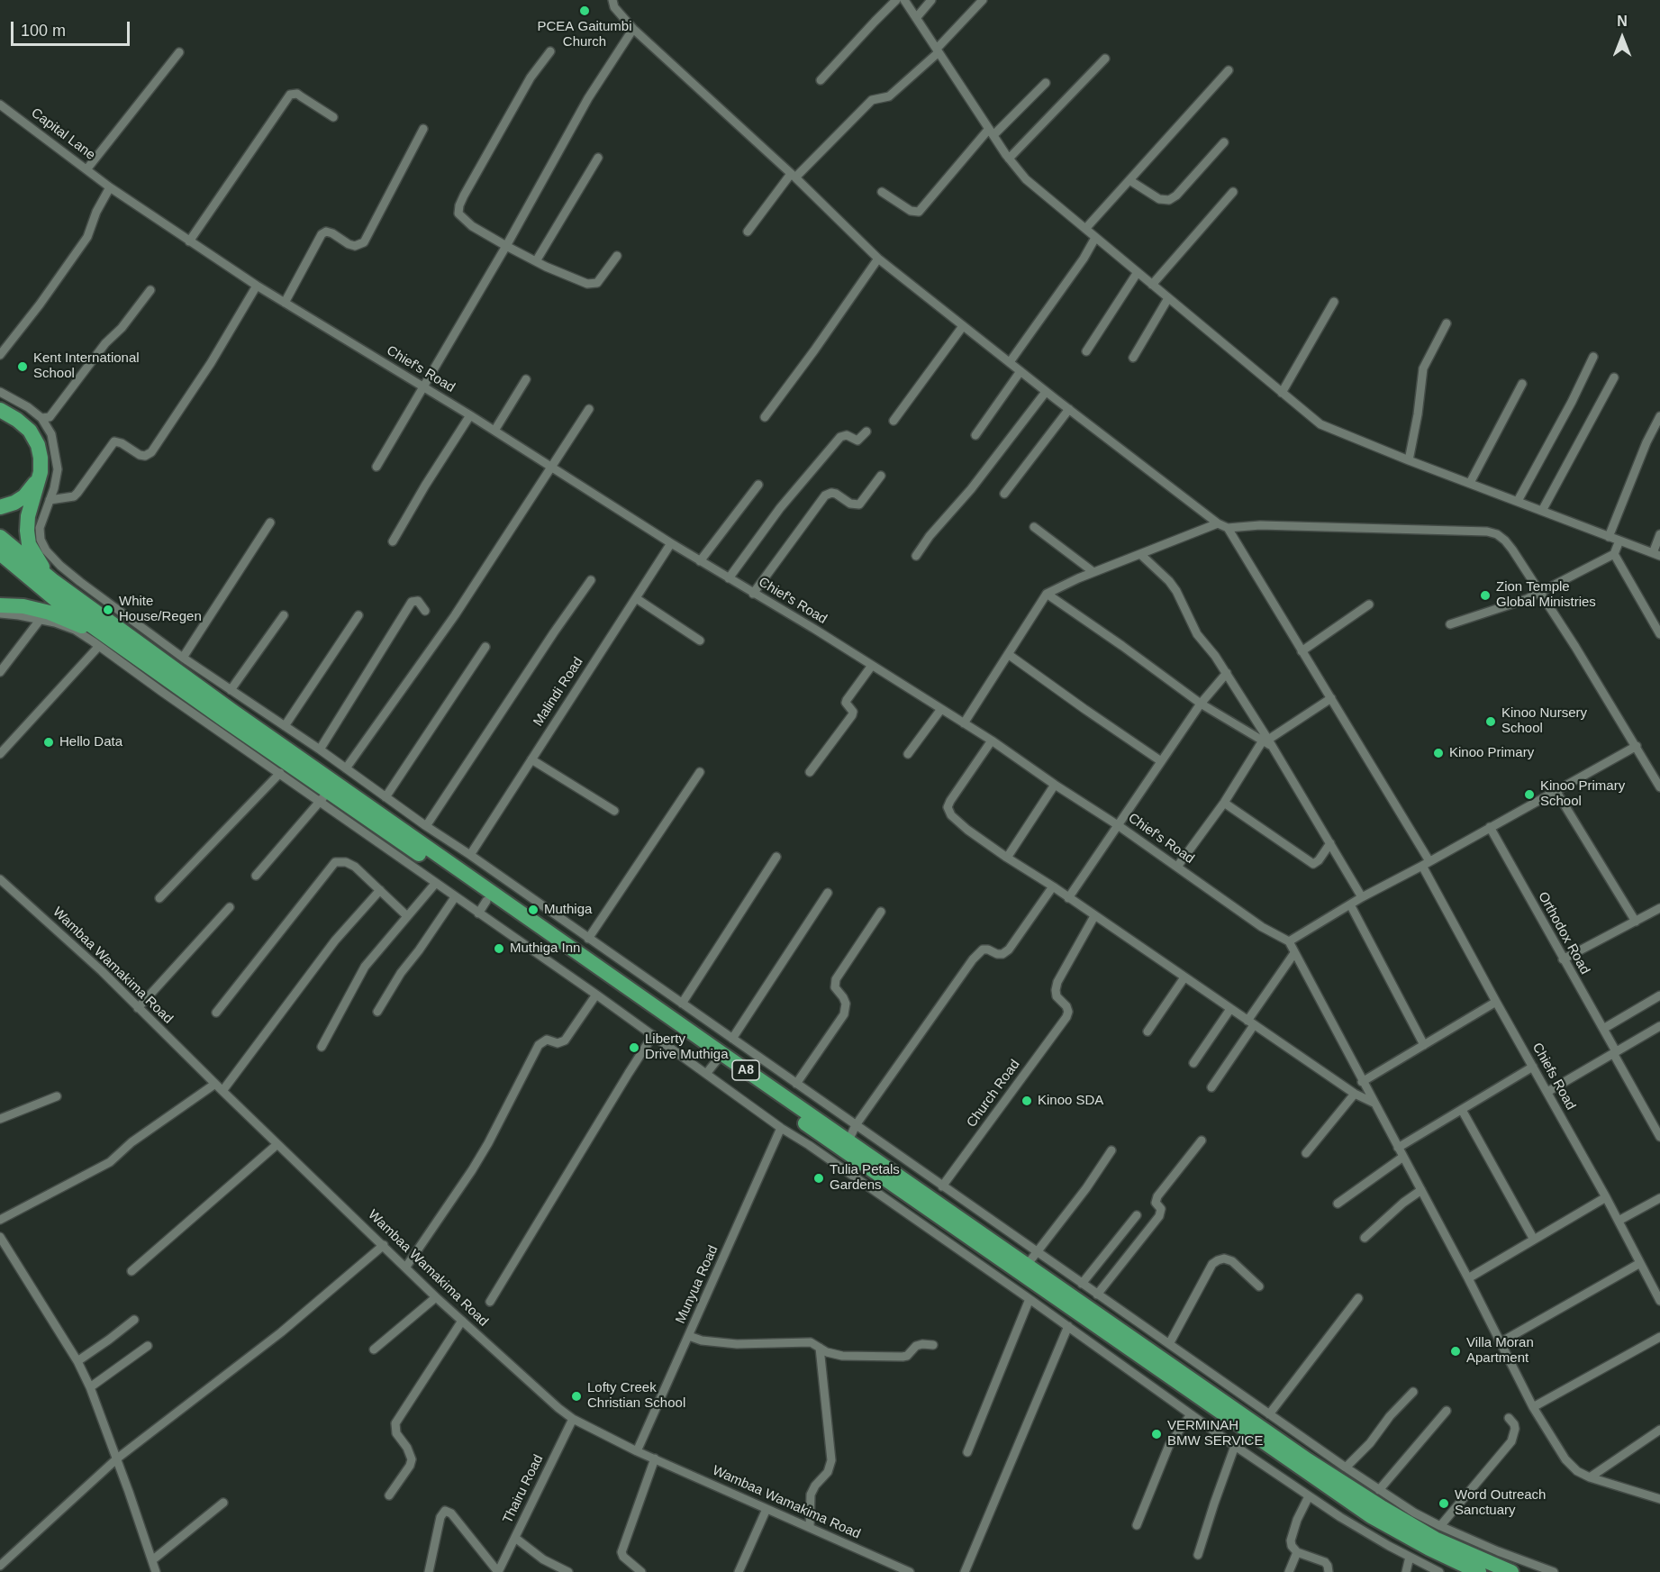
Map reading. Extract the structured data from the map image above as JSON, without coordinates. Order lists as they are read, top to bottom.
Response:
{
  "streets": {
    "highway": ["A8"],
    "street": [
      "Capital Lane",
      "Chief's Road",
      "Malindi Road",
      "Orthodox Road",
      "Wambaa Wamakima Road",
      "Chiefs Road",
      "Church Road",
      "Munyua Road",
      "Thairu Road"
    ]
  },
  "crossings": [
    ["Capital Lane", "Chief's Road"],
    ["Chief's Road", "Malindi Road"],
    ["Wambaa Wamakima Road", "Munyua Road"],
    ["Wambaa Wamakima Road", "Thairu Road"]
  ],
  "places": [
    "PCEA Gaitumbi Church",
    "Kent International School",
    "Zion Temple Global Ministries",
    "White House/Regen",
    "Kinoo Nursery School",
    "Hello Data",
    "Kinoo Primary",
    "Kinoo Primary School",
    "Muthiga",
    "Muthiga Inn",
    "Liberty Drive Muthiga",
    "Kinoo SDA",
    "Tulia Petals Gardens",
    "Villa Moran Apartment",
    "Lofty Creek Christian School",
    "VERMINAH BMW SERVICE",
    "Word Outreach Sanctuary"
  ],
  "scale_bar": "100 m",
  "north": "top"
}
